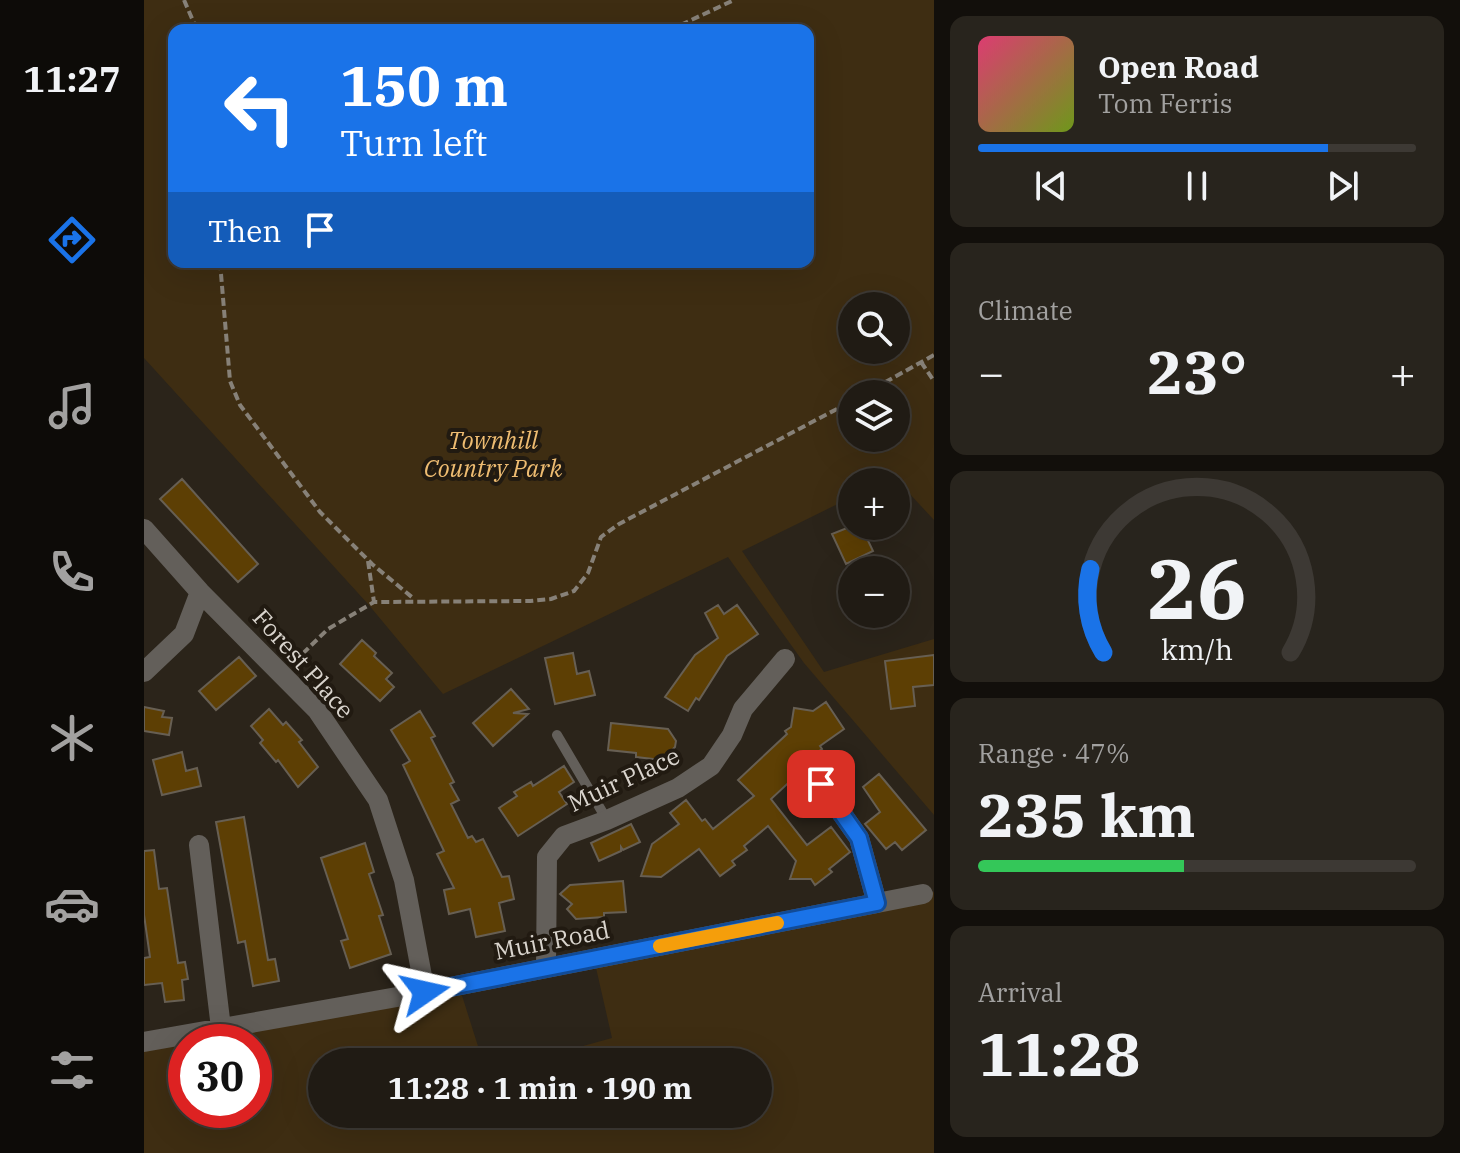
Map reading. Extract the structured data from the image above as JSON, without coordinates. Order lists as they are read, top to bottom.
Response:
{
  "streets": {
    "street": ["Forest Place", "Muir Place", "Muir Road"]
  },
  "crossings": [
    ["Forest Place", "Muir Road"],
    ["Muir Place", "Muir Road"]
  ],
  "parks": ["Townhill Country Park"],
  "page": {
    "tabs": "11:27",
    "turn": ["150 m", "Turn left"],
    "song": ["Open Road", "Tom Ferris"],
    "then": "Then",
    "tile": [
      "Climate",
      ["Range · 47%", "235 km"],
      ["Arrival", "11:28"]
    ],
    "map_buttons": ["+", "−"],
    "heat": ["−", "23°", "+"],
    "limit": "30",
    "trip": "11:28 · 1 min · 190 m",
    "gauge": ["26", "km/h"]
  }
}
